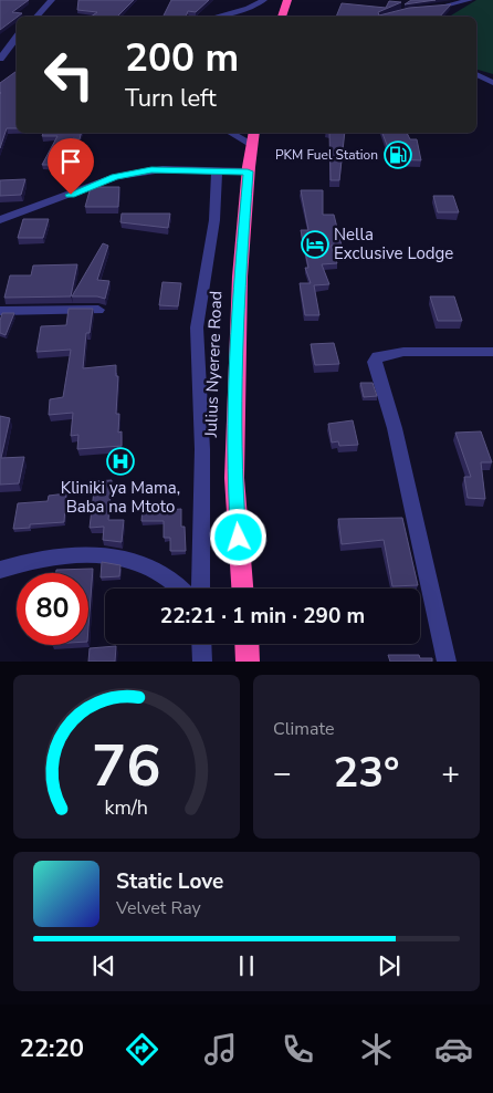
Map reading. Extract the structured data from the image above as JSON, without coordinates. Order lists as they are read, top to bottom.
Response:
{
  "streets": {
    "highway": ["Julius Nyerere Road"]
  },
  "places": {
    "fuel station": ["PKM Fuel Station"],
    "hotel": ["Nella Exclusive Lodge"],
    "hospital": ["Kliniki ya Mama, Baba na Mtoto"]
  },
  "page": {
    "turn": ["200 m", "Turn left"],
    "limit": "80",
    "trip": "22:21 · 1 min · 290 m",
    "tile": "Climate",
    "heat": ["−", "23°", "+"],
    "song": ["Static Love", "Velvet Ray"],
    "tabs": "22:20",
    "gauge": ["76", "km/h"]
  }
}
